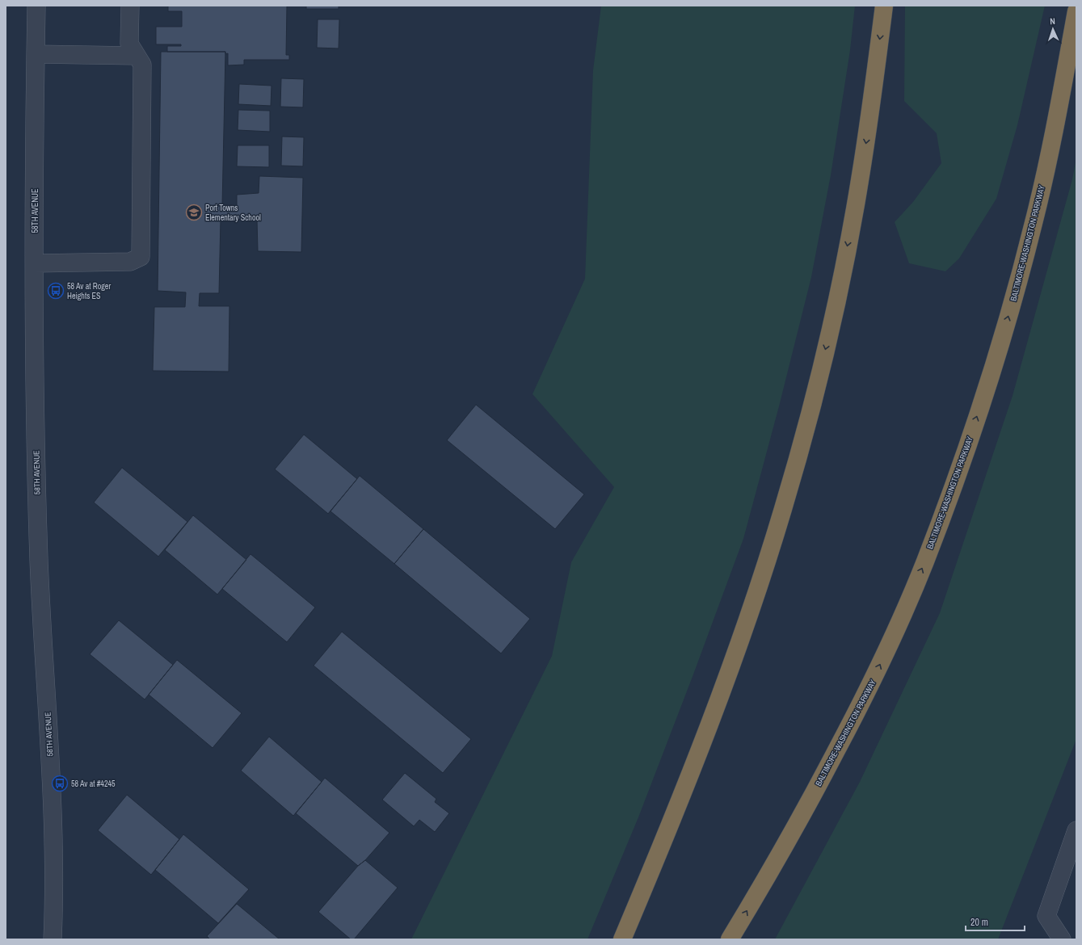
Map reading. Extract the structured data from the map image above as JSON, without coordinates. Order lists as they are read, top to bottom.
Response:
{
  "streets": {
    "highway": ["BALTIMORE-WASHINGTON PARKWAY"],
    "street": ["58TH AVENUE"]
  },
  "places": {
    "school or university": ["Port Towns Elementary School"],
    "bus stop": ["58 Av at Roger Heights ES", "58 Av at #4245"]
  },
  "scale_bar": "20 m",
  "north": "top"
}
